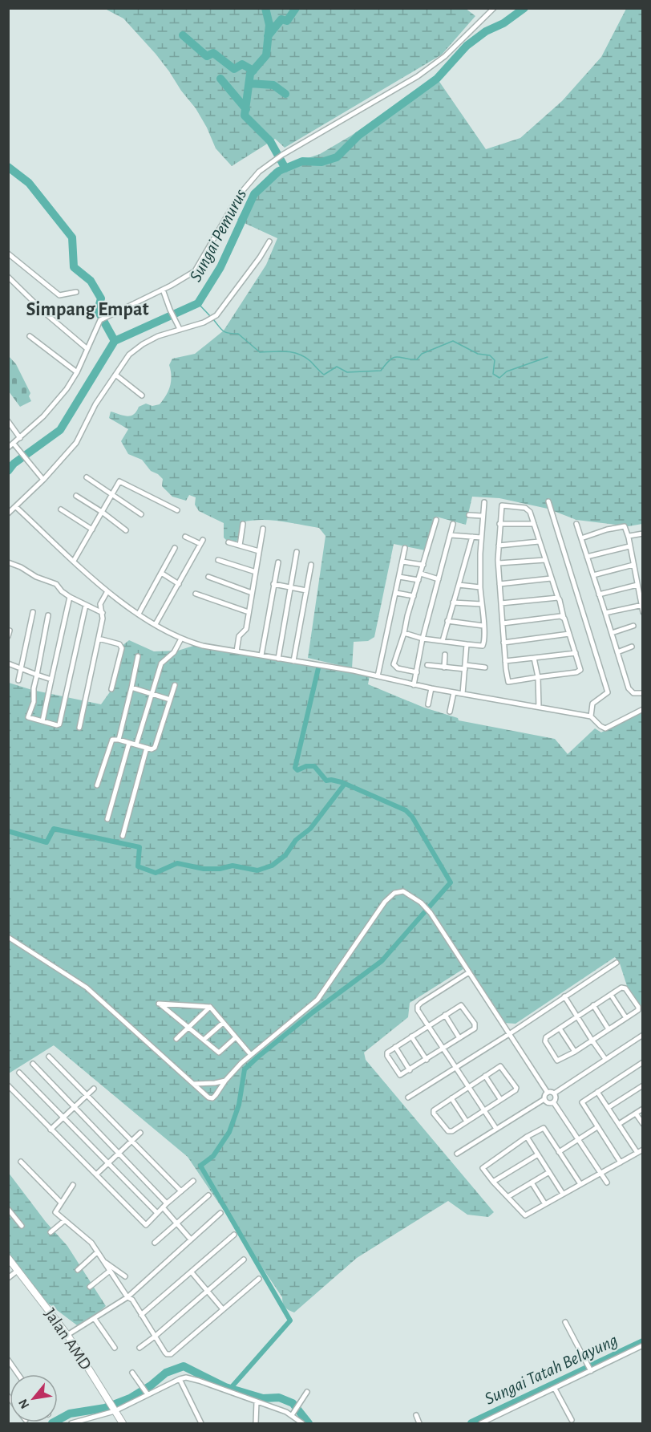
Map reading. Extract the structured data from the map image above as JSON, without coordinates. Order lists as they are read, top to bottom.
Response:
{
  "streets": {
    "street": ["Jalan AMD"]
  },
  "districts": ["Simpang Empat"],
  "water": ["Sungai Pemurus", "Sungai Tatah Belayung"],
  "north": "bottom left"
}
